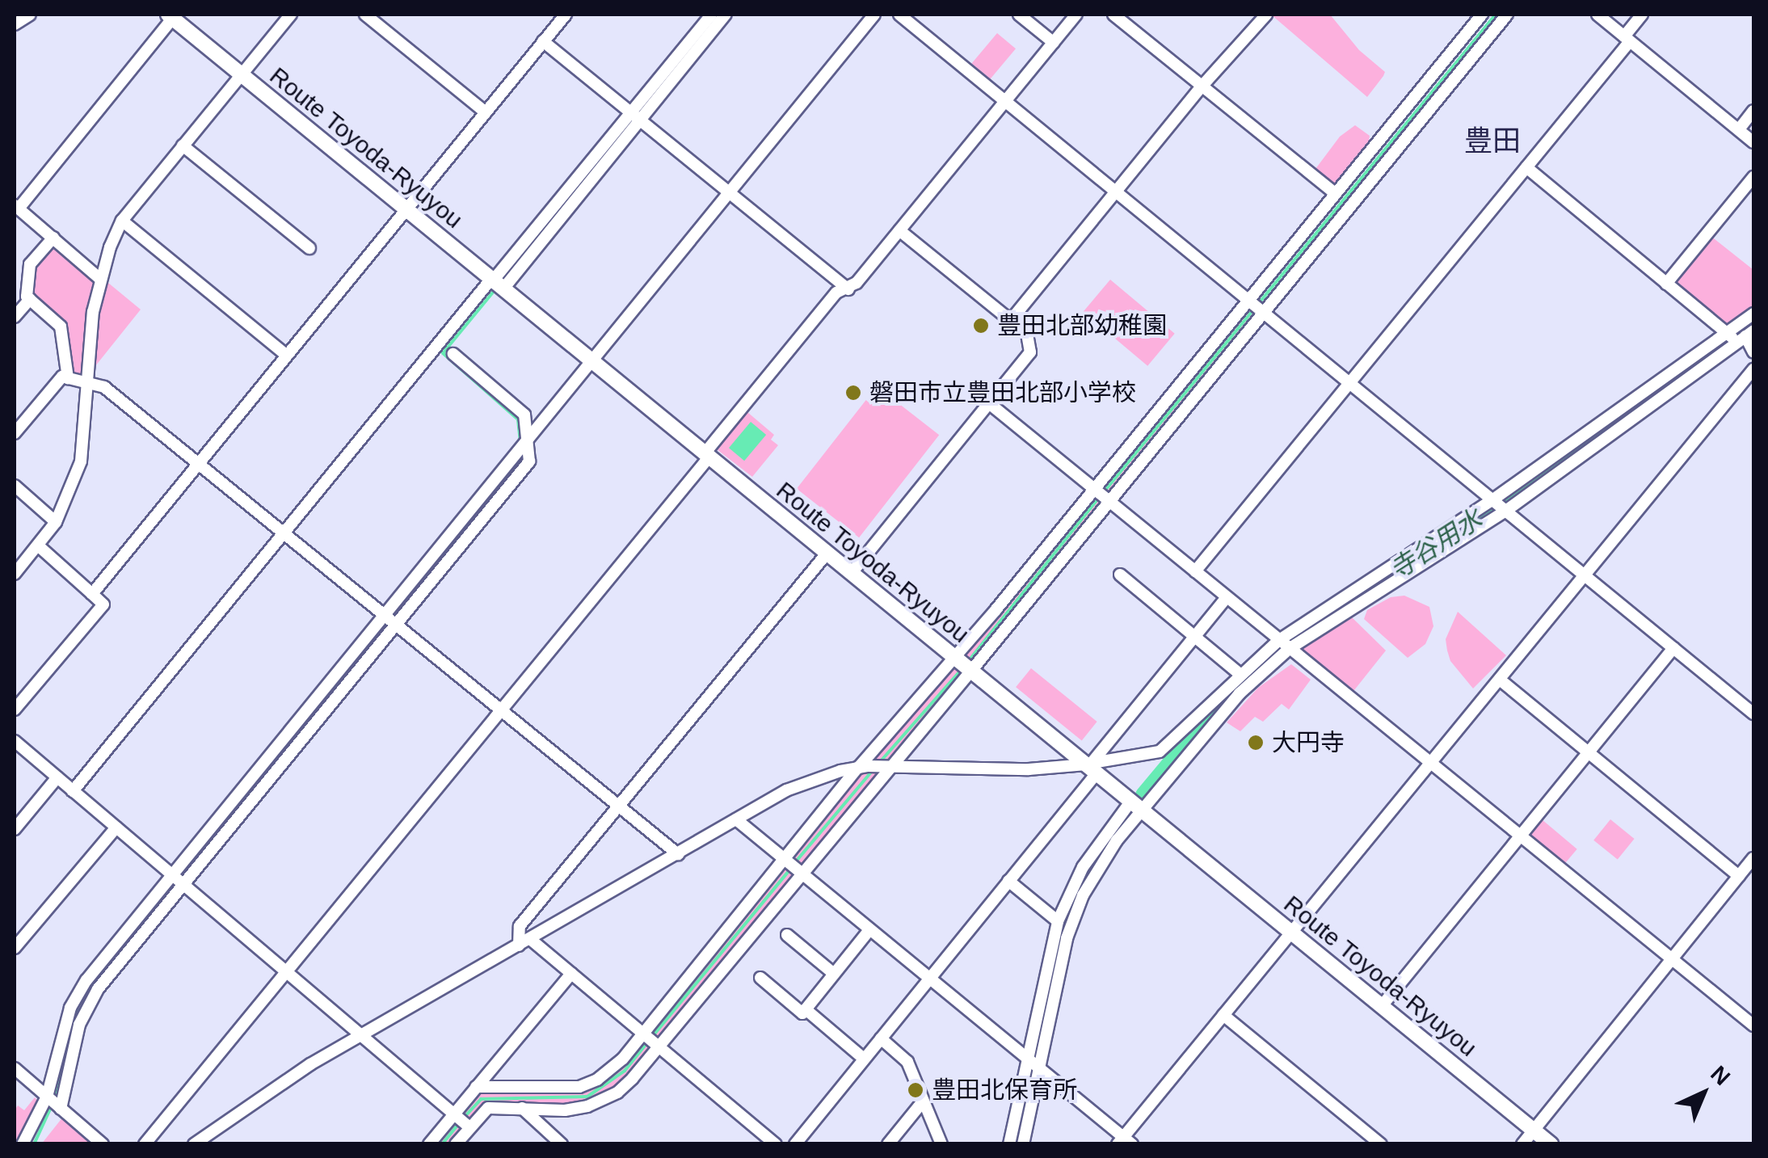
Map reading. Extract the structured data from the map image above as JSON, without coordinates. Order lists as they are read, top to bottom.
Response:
{
  "streets": {
    "main road": ["Route Toyoda-Ryuyou"]
  },
  "districts": ["豊田"],
  "water": ["寺谷用水"],
  "places": [
    "豊田北部幼稚園",
    "磐田市立豊田北部小学校",
    "大円寺",
    "豊田北保育所"
  ],
  "north": "top right"
}
